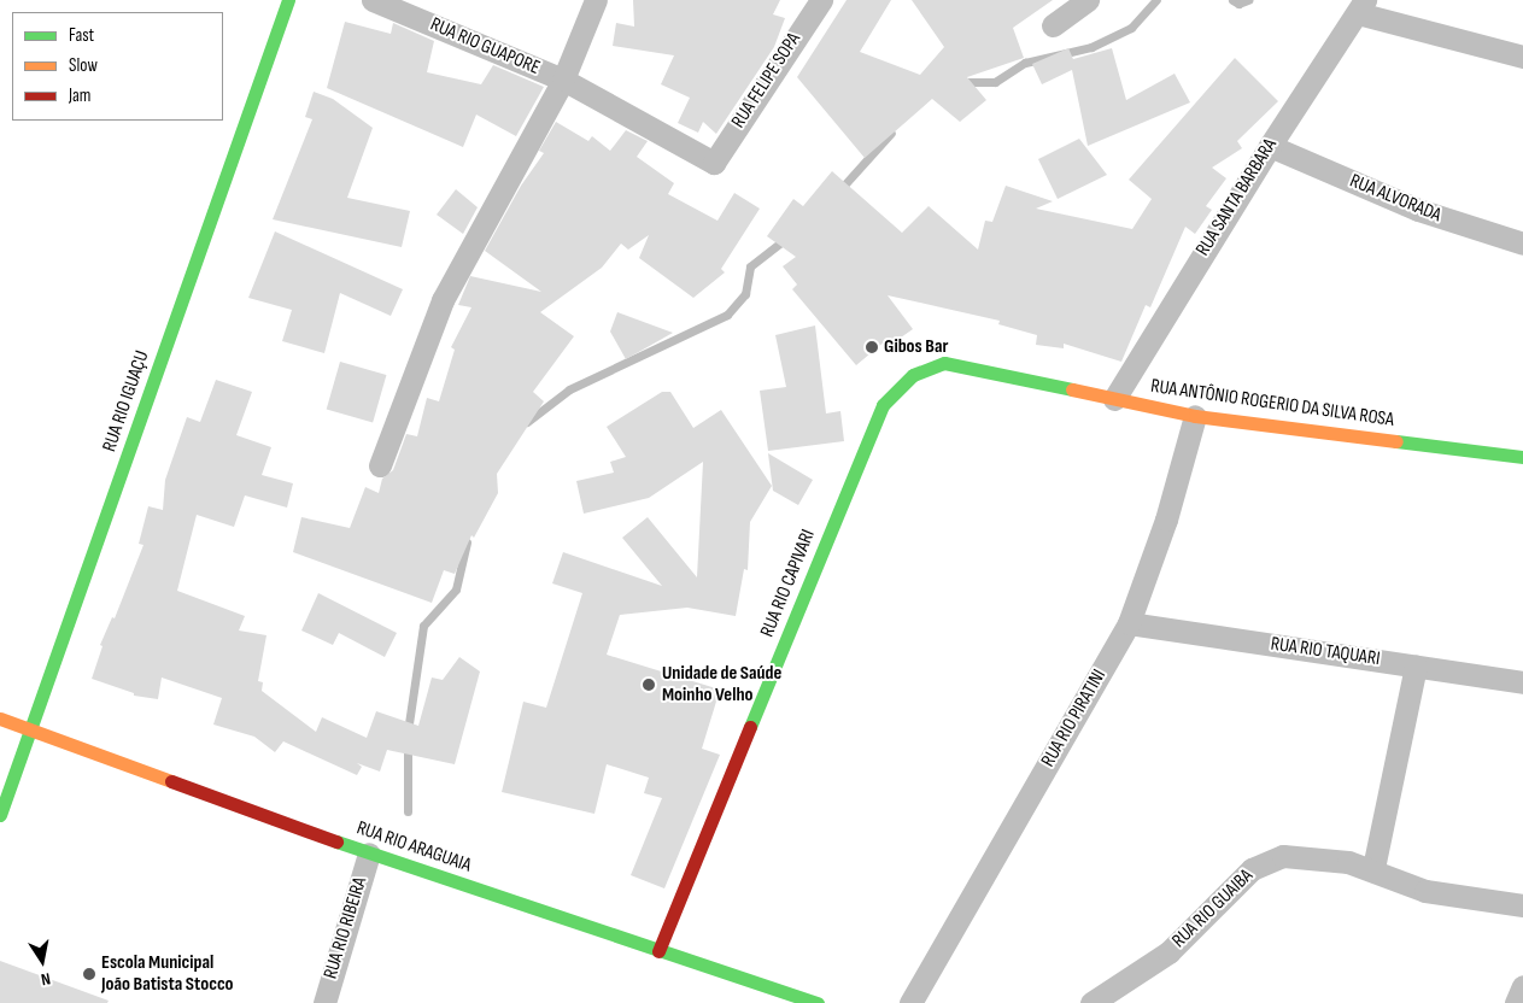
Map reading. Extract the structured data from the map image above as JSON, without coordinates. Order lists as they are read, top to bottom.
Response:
{
  "streets": {
    "street": [
      "RUA RIO GUAPORE",
      "RUA FELIPE SOPA",
      "RUA SANTA BARBARA",
      "RUA ALVORADA",
      "RUA RIO IGUAÇU",
      "RUA ANTÔNIO ROGERIO DA SILVA ROSA",
      "RUA RIO CAPIVARI",
      "RUA RIO TAQUARI",
      "RUA RIO PIRATINI",
      "RUA RIO ARAGUAIA",
      "RUA RIO GUAIBA",
      "RUA RIO RIBEIRA"
    ]
  },
  "crossings": [
    ["RUA RIO GUAPORE", "RUA FELIPE SOPA"],
    ["RUA SANTA BARBARA", "RUA ALVORADA"],
    ["RUA SANTA BARBARA", "RUA ANTÔNIO ROGERIO DA SILVA ROSA"],
    ["RUA RIO IGUAÇU", "RUA RIO ARAGUAIA"],
    ["RUA ANTÔNIO ROGERIO DA SILVA ROSA", "RUA RIO CAPIVARI"],
    ["RUA ANTÔNIO ROGERIO DA SILVA ROSA", "RUA RIO PIRATINI"],
    ["RUA RIO CAPIVARI", "RUA RIO ARAGUAIA"],
    ["RUA RIO TAQUARI", "RUA RIO PIRATINI"],
    ["RUA RIO ARAGUAIA", "RUA RIO RIBEIRA"]
  ],
  "places": ["Gibos Bar", "Unidade de Saúde Moinho Velho", "Escola Municipal João Batista Stocco"],
  "legend": ["Fast", "Slow", "Jam"],
  "north": "bottom"
}
